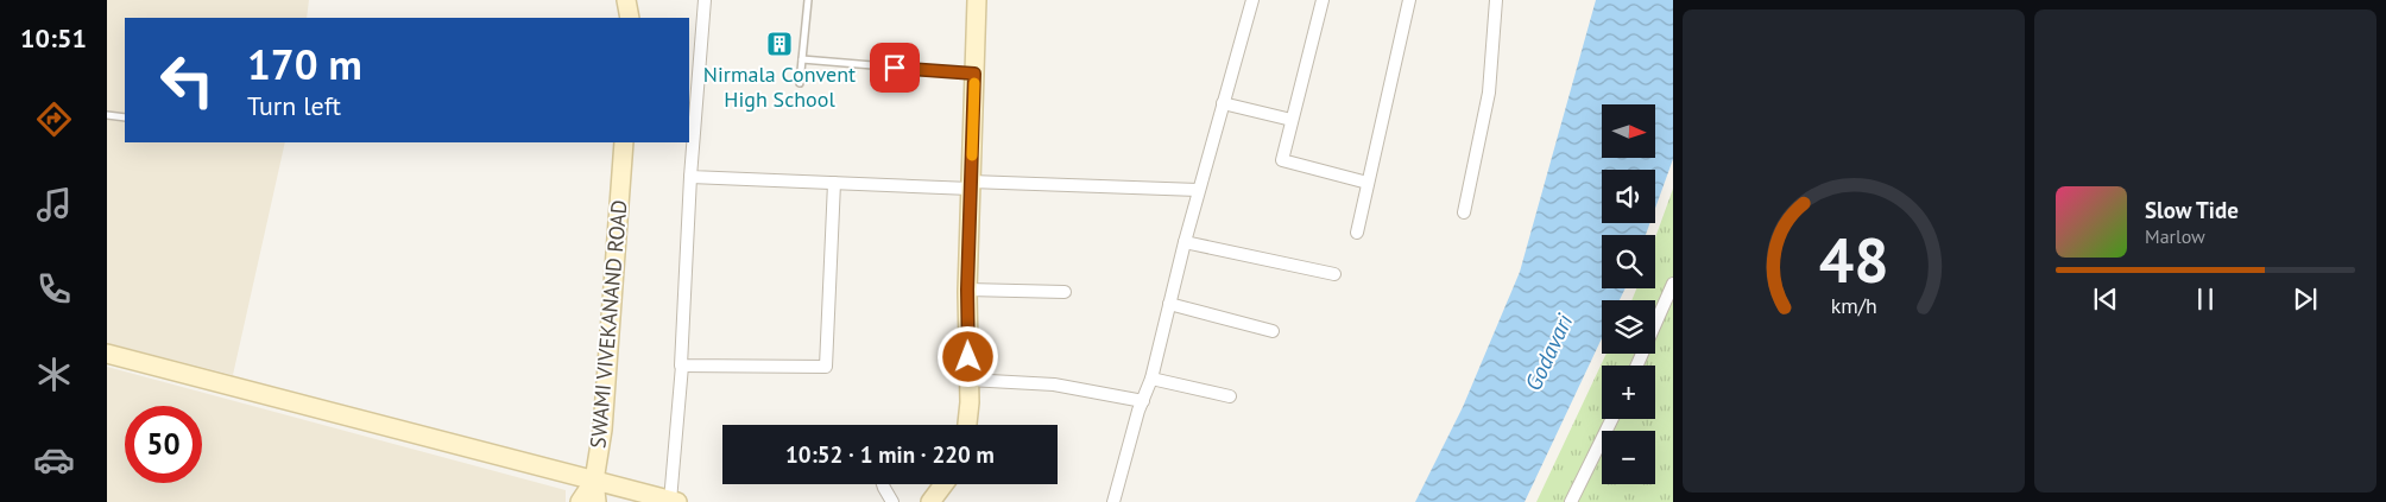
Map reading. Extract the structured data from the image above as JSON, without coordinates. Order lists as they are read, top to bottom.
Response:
{
  "streets": {
    "street": ["SWAMI VIVEKANAND ROAD"]
  },
  "water": ["Godavari"],
  "places": {
    "building": ["Nirmala Convent High School"]
  },
  "north": "right",
  "page": {
    "tabs": "10:51",
    "turn": ["170 m", "Turn left"],
    "map_buttons": ["+", "−"],
    "song": ["Slow Tide", "Marlow"],
    "limit": "50",
    "trip": "10:52 · 1 min · 220 m",
    "gauge": ["48", "km/h"]
  }
}
